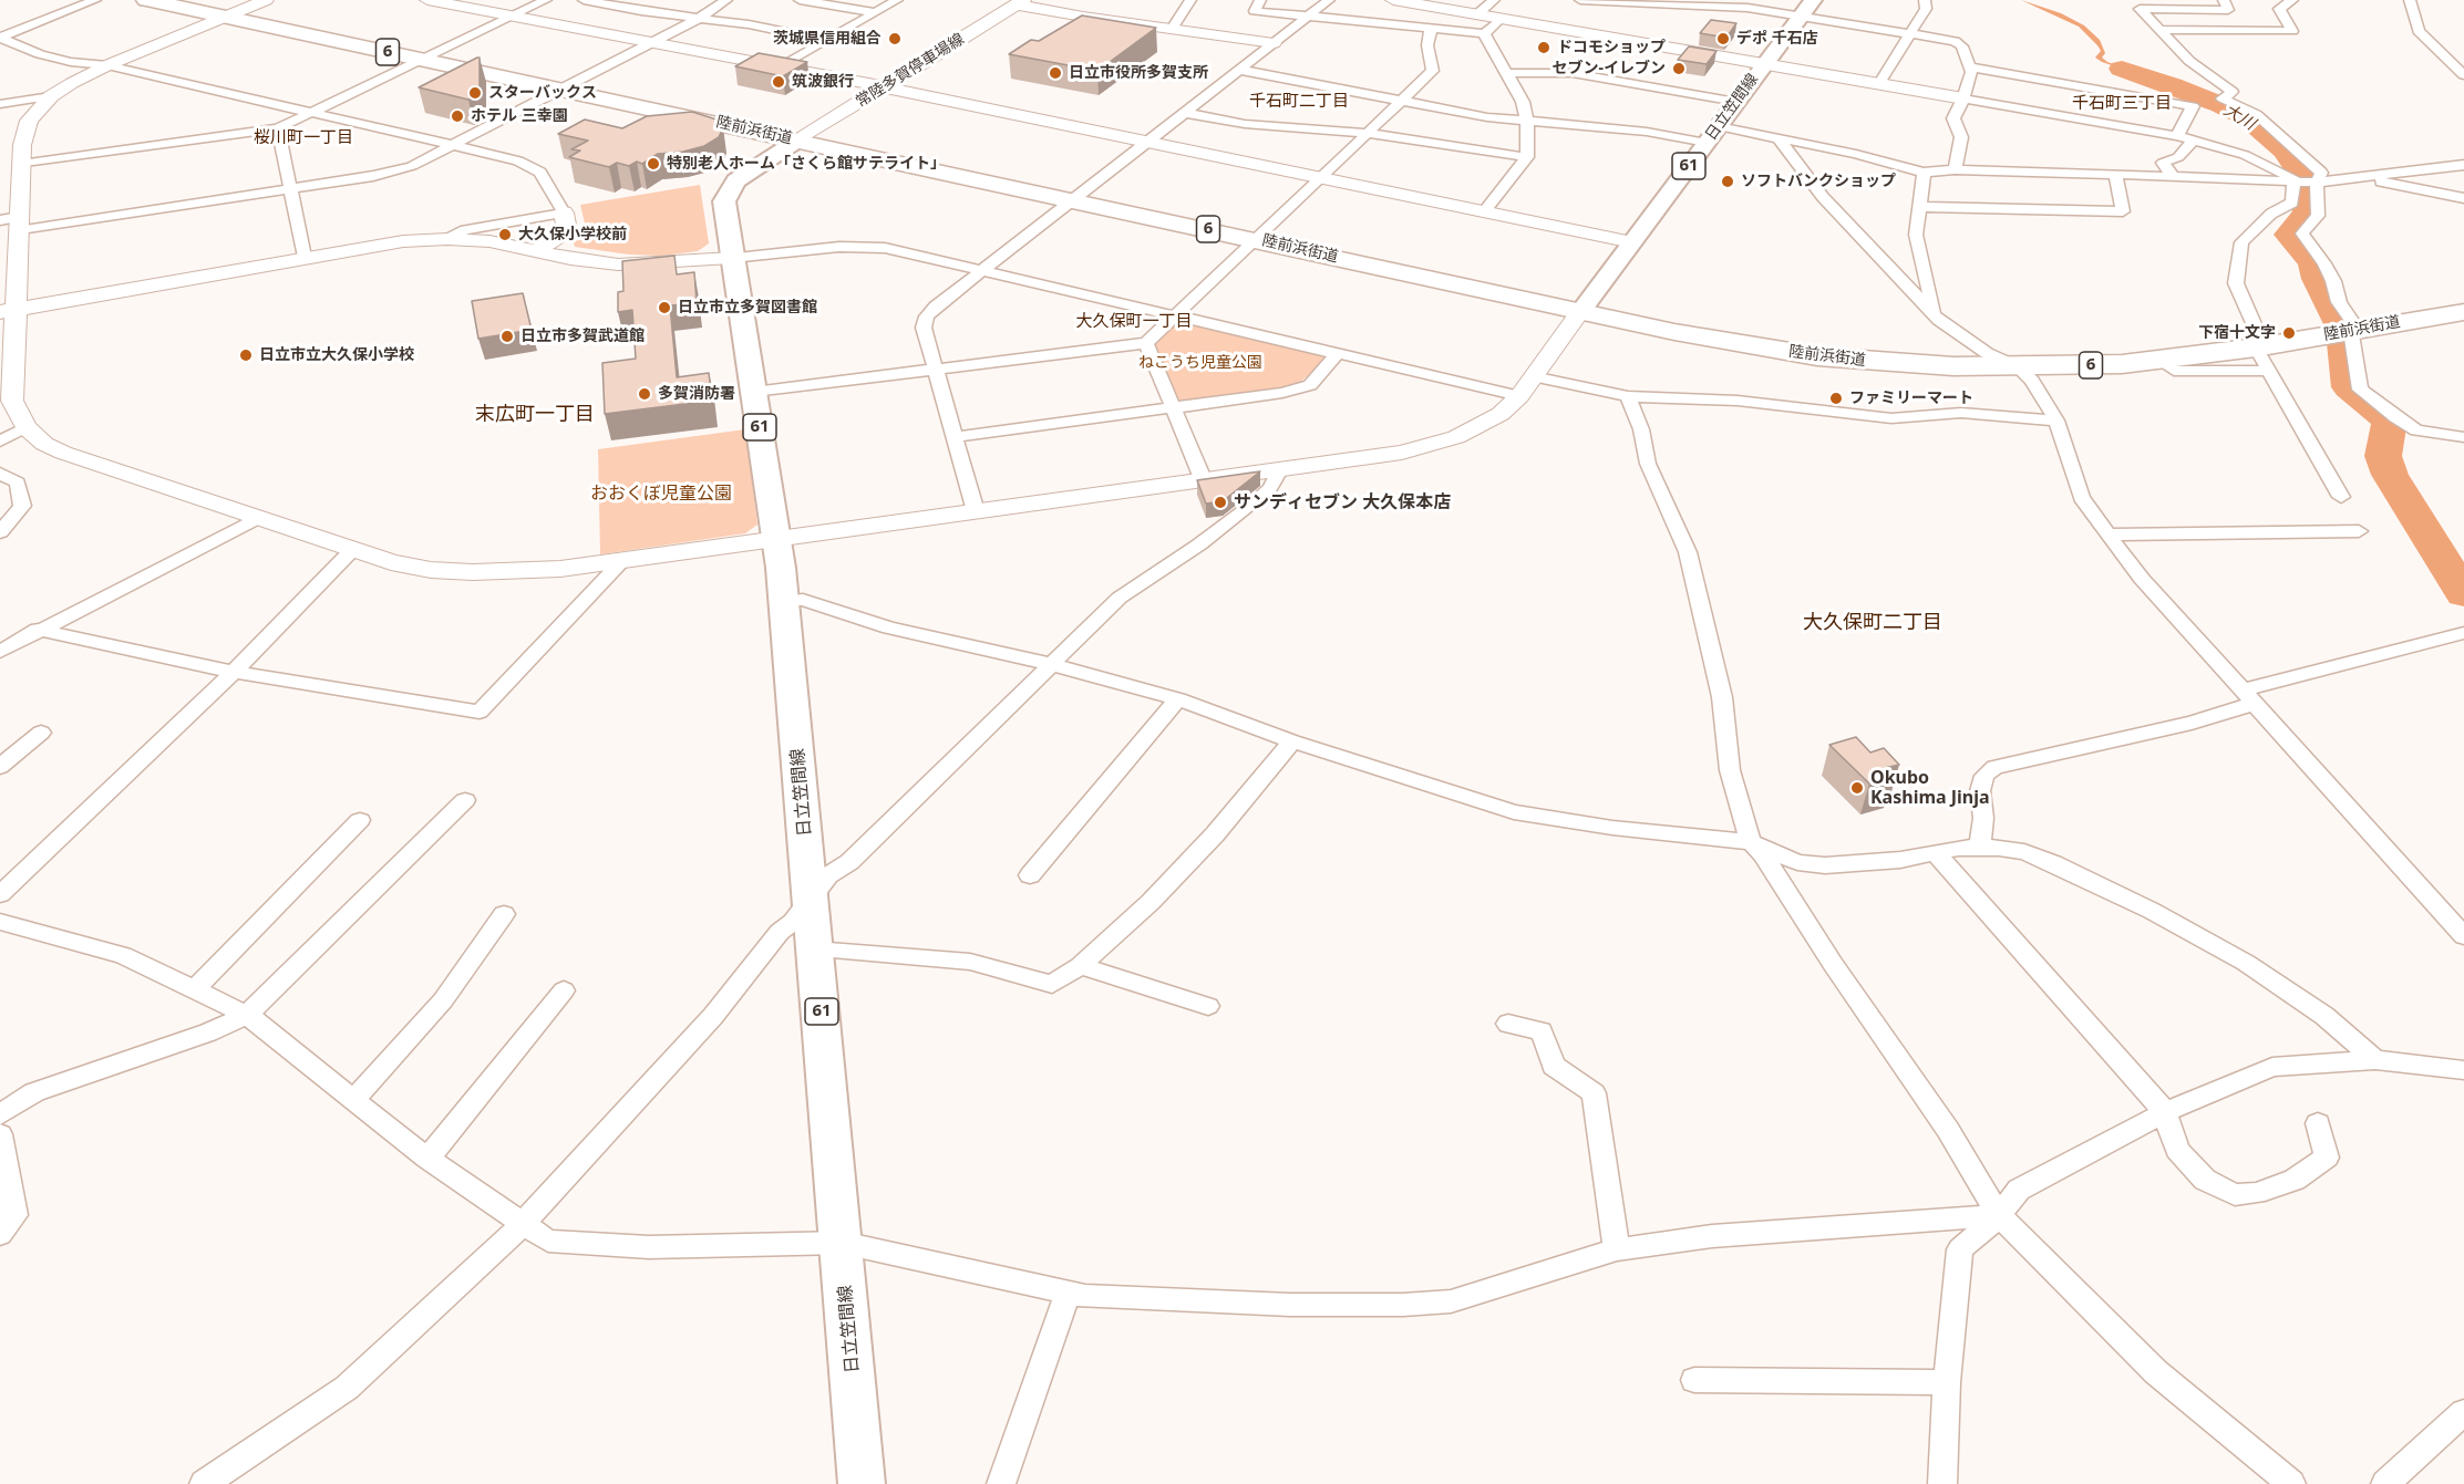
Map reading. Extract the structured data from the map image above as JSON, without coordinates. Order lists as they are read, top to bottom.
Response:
{
  "streets": {
    "highway": ["6", "陸前浜街道"],
    "main road": ["日立笠間線", "61"],
    "street": ["常陸多賀停車場線"]
  },
  "crossings": [
    ["常陸多賀停車場線", "日立笠間線"],
    ["常陸多賀停車場線", "陸前浜街道"],
    ["日立笠間線", "陸前浜街道"]
  ],
  "districts": [
    "千石町二丁目",
    "千石町三丁目",
    "桜川町一丁目",
    "大久保町一丁目",
    "末広町一丁目",
    "大久保町二丁目"
  ],
  "water": ["大川"],
  "parks": ["ねこうち児童公園", "おおくぼ児童公園"],
  "places": [
    "茨城県信用組合",
    "デポ 千石店",
    "ドコモショップ",
    "セブン-イレブン",
    "日立市役所多賀支所",
    "筑波銀行",
    "スターバックス",
    "ホテル 三幸園",
    "特別老人ホーム「さくら館サテライト」",
    "ソフトバンクショップ",
    "大久保小学校前",
    "日立市立多賀図書館",
    "下宿十文字",
    "日立市多賀武道館",
    "日立市立大久保小学校",
    "多賀消防署",
    "ファミリーマート",
    "サンディセブン 大久保本店",
    "Okubo Kashima Jinja"
  ]
}
